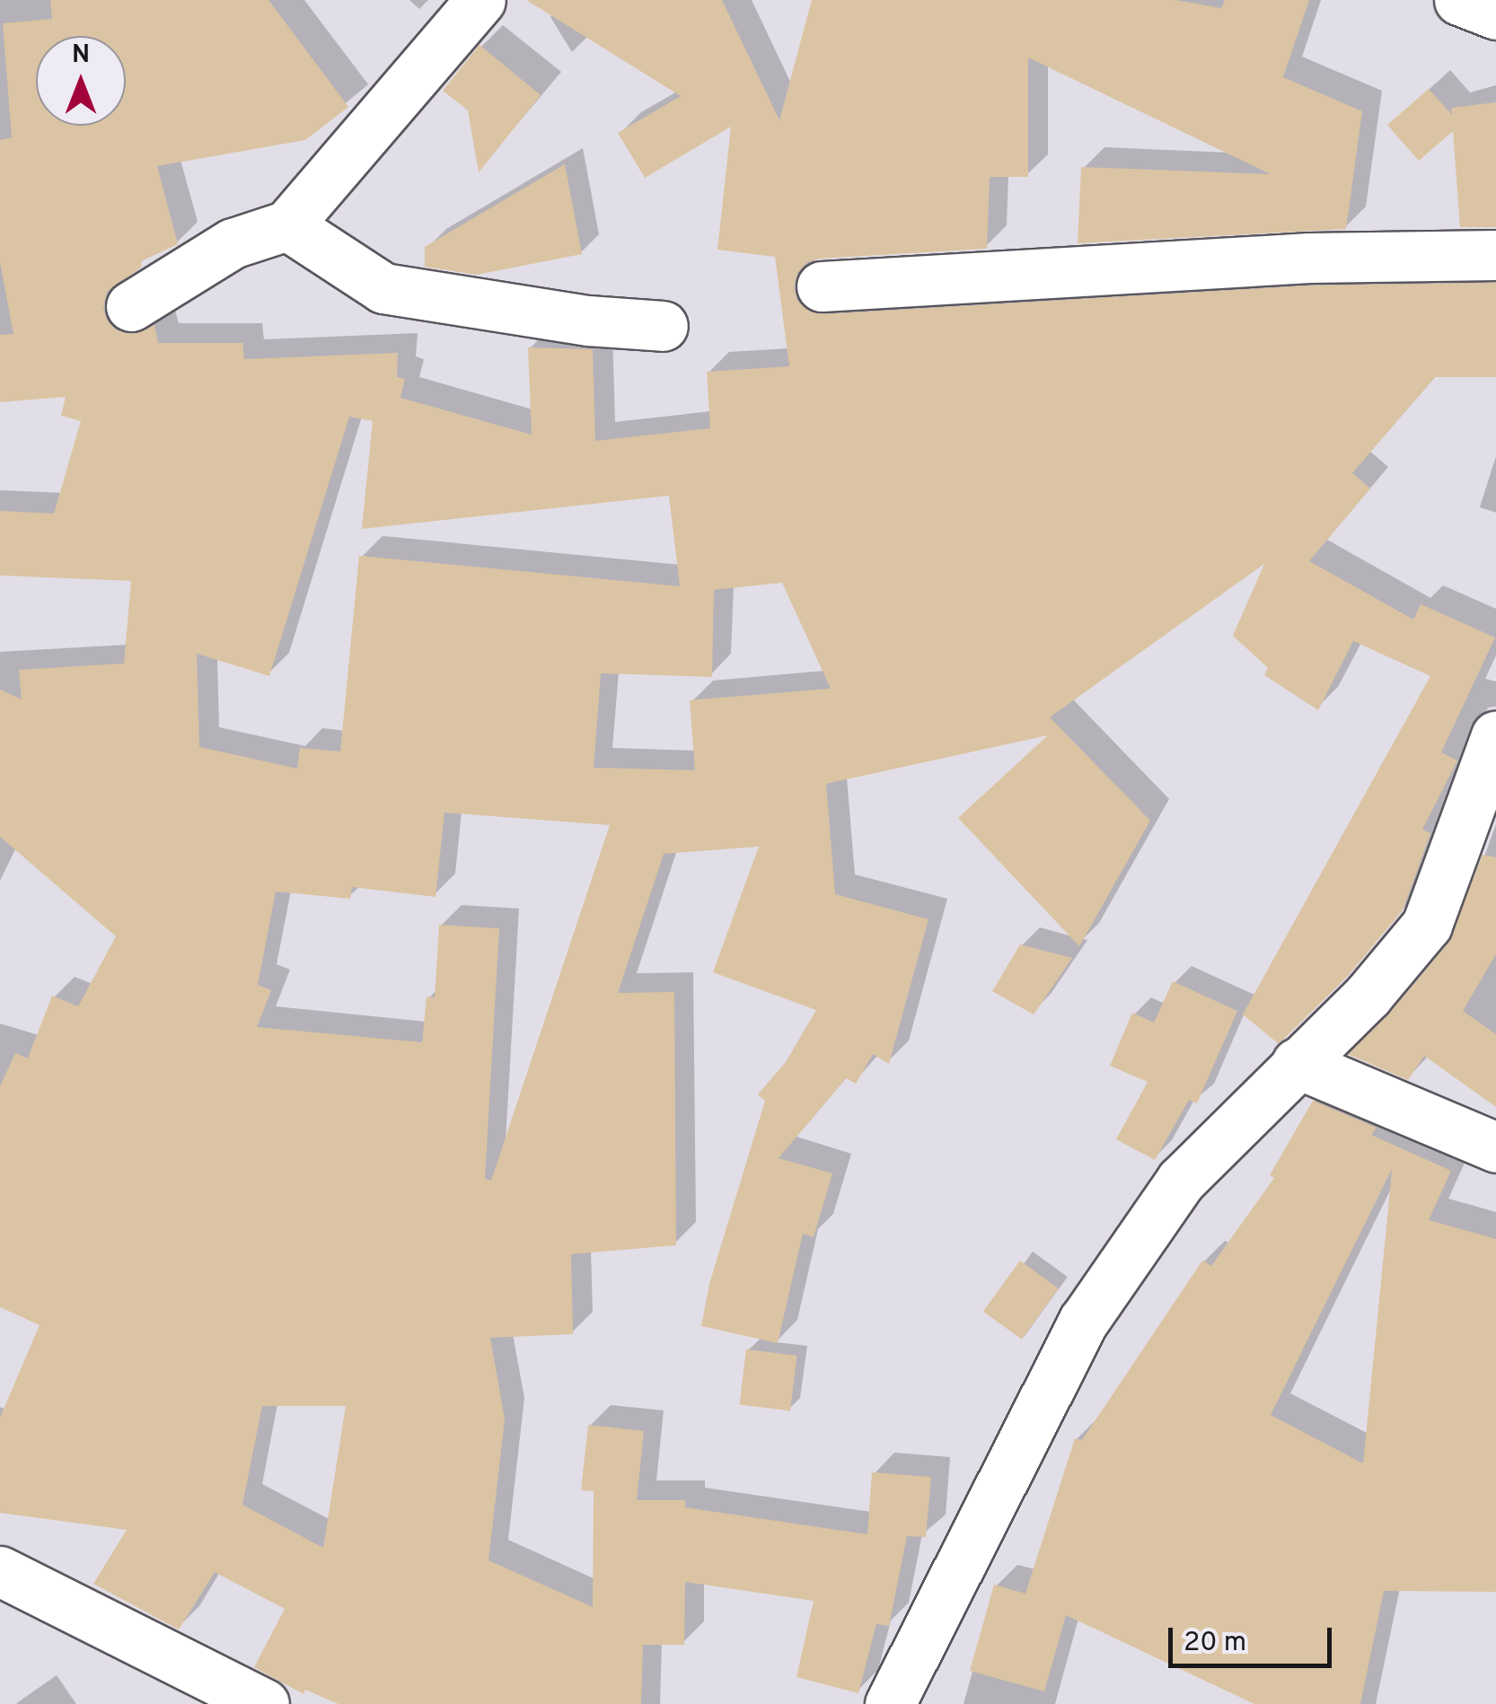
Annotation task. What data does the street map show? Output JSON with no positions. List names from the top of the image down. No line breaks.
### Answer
{"scale_bar":"20 m","north":"top"}
